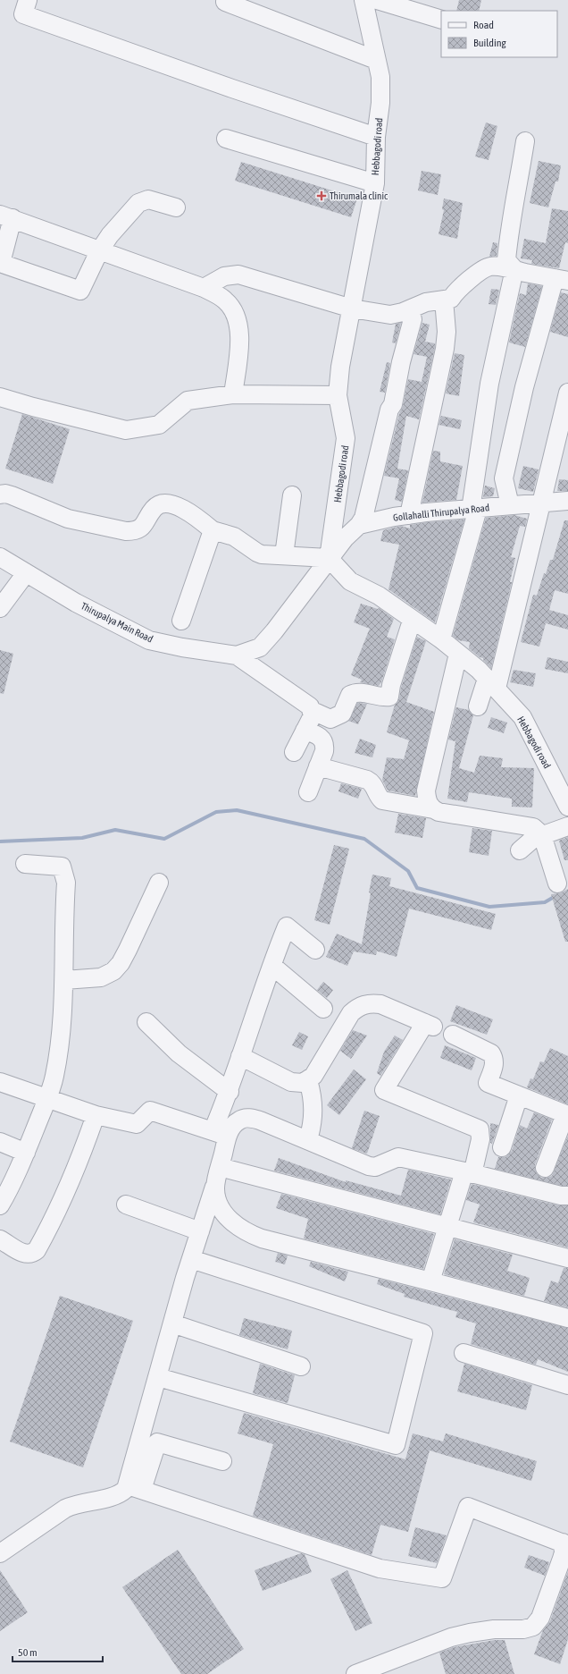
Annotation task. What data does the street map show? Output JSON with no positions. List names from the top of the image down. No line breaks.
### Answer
{"streets":{"street":["Hebbagodi road","Gollahalli Thirupalya Road","Thirupalya Main Road"]},"crossings":[["Hebbagodi road","Thirupalya Main Road"]],"places":{"health":["Thirumala clinic"]},"legend":["Road","Building"],"scale_bar":"50 m"}
